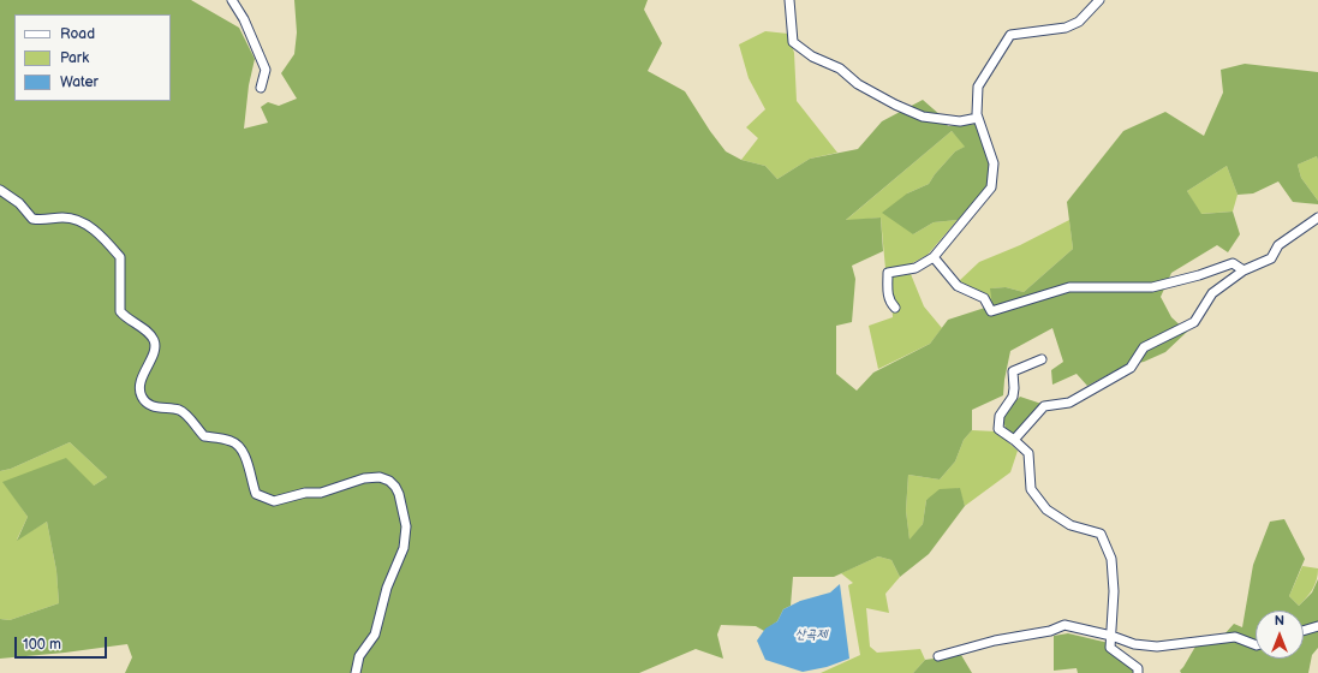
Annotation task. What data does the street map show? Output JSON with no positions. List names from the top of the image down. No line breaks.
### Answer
{"water":["산곡제"],"legend":["Road","Park","Water"],"scale_bar":"100 m","north":"top"}
